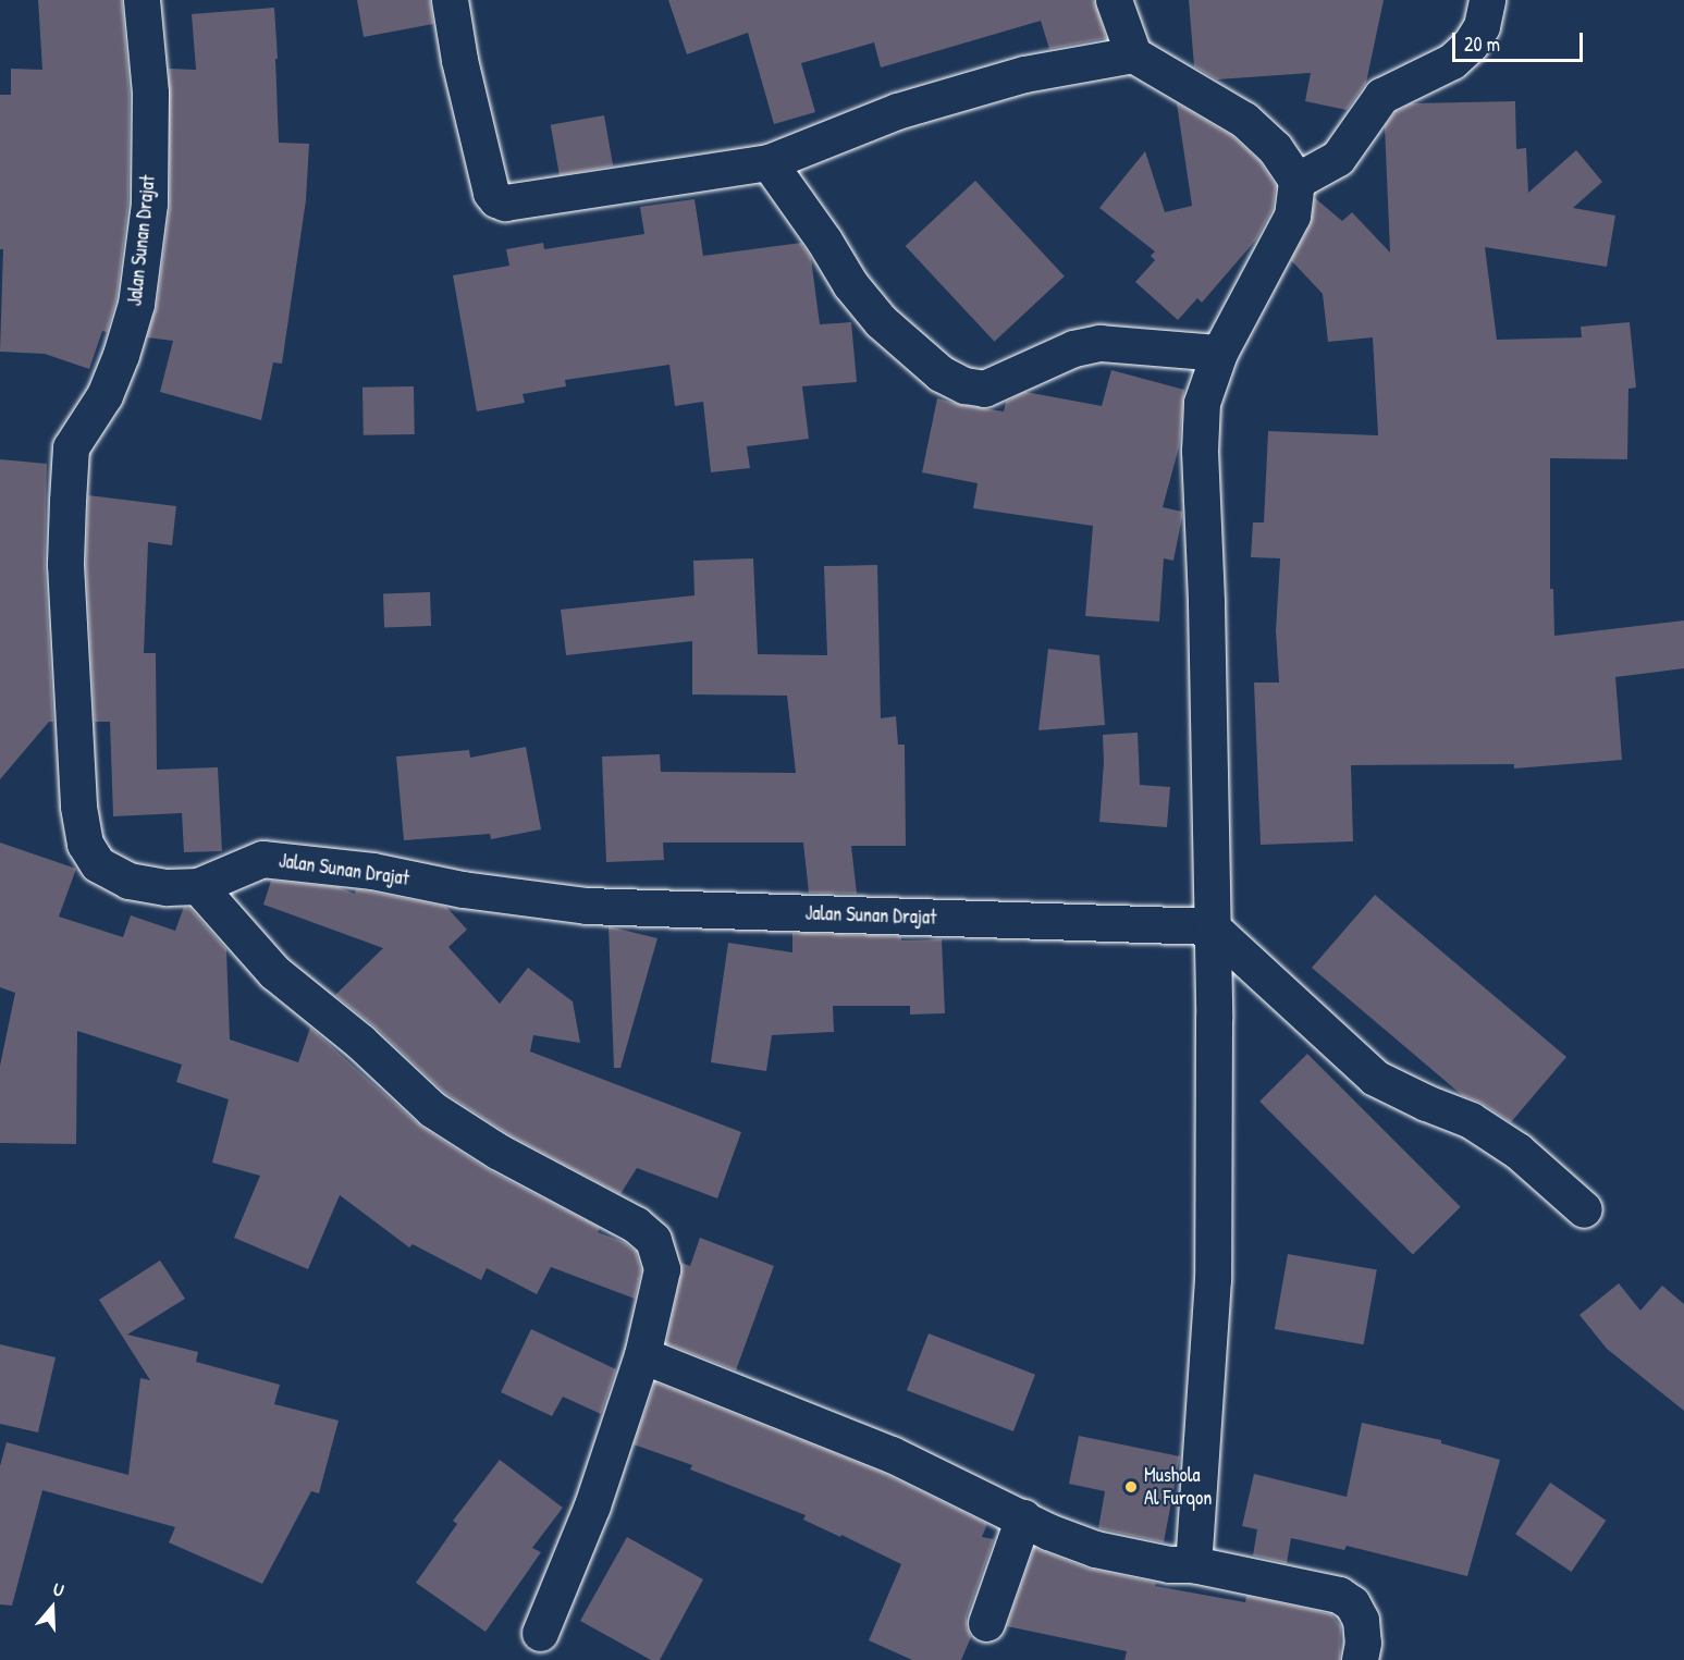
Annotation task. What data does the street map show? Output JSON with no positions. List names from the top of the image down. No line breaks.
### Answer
{"streets":{"street":["Jalan Sunan Drajat"]},"places":["Mushola Al Furqon"],"scale_bar":"20 m","north":"top"}
